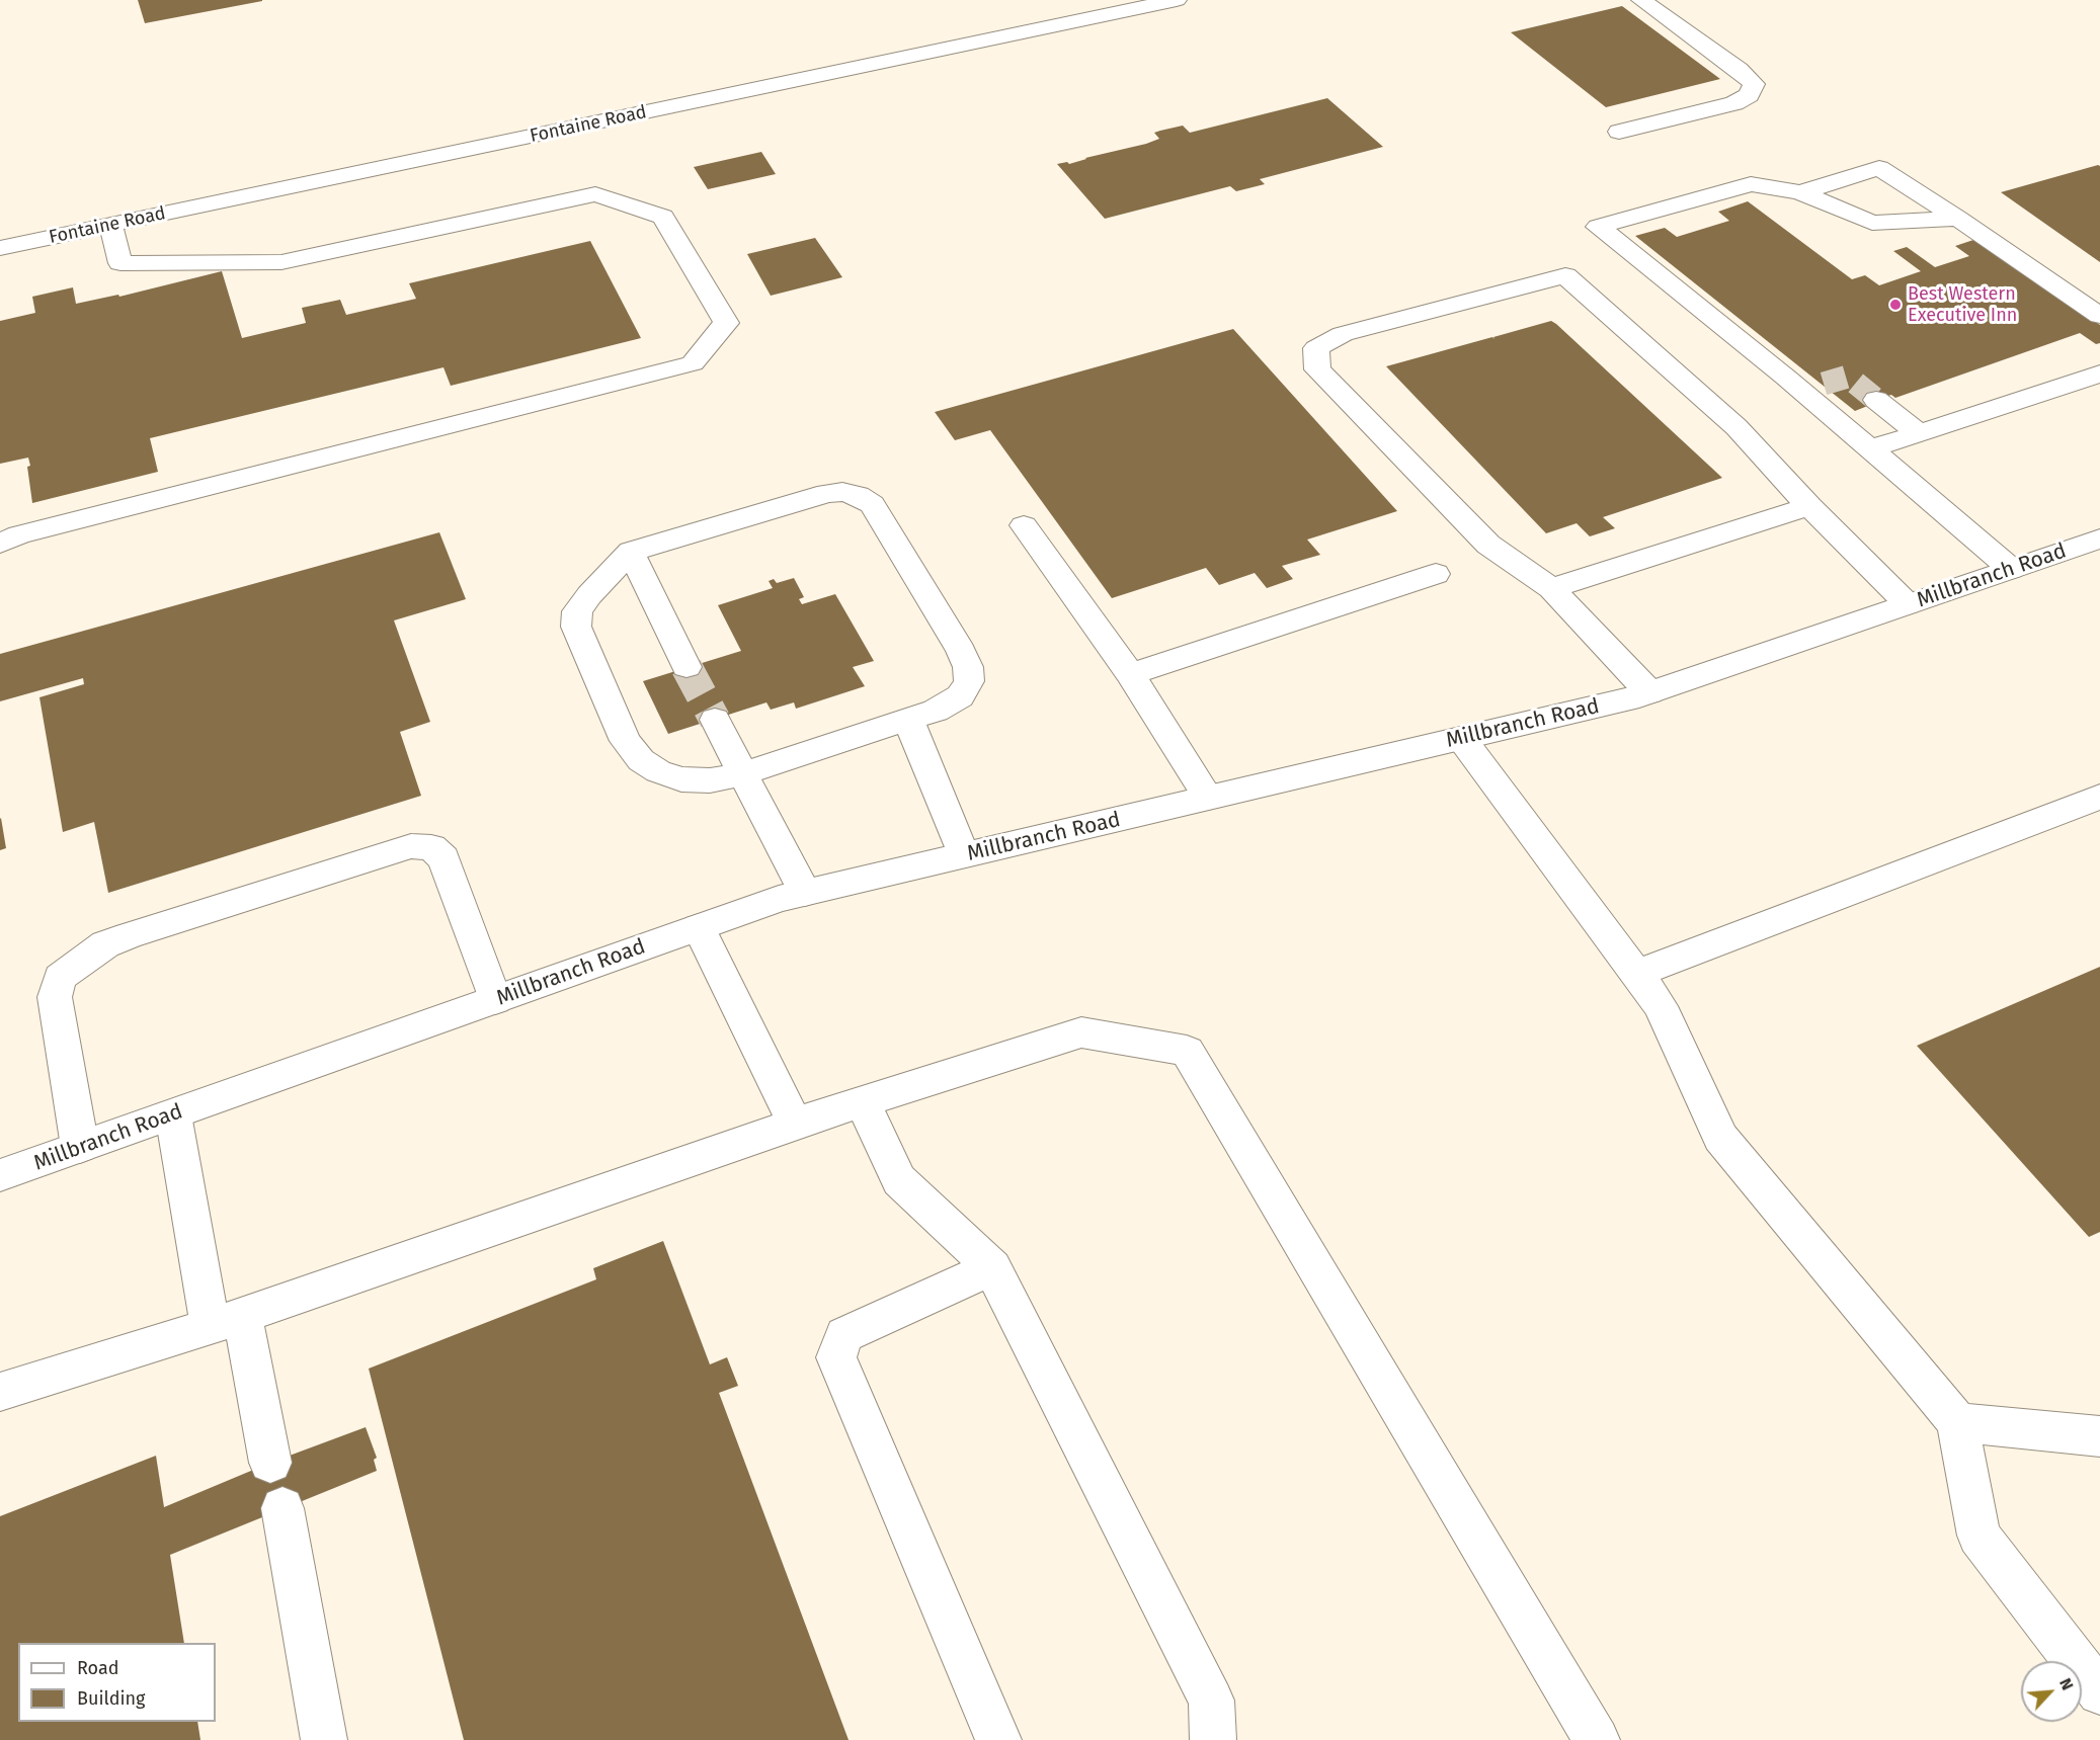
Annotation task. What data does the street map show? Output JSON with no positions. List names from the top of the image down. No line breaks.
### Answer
{"streets":{"main road":["Fontaine Road","Millbranch Road"]},"places":["Best Western Executive Inn"],"legend":["Road","Building"],"north":"top right"}
